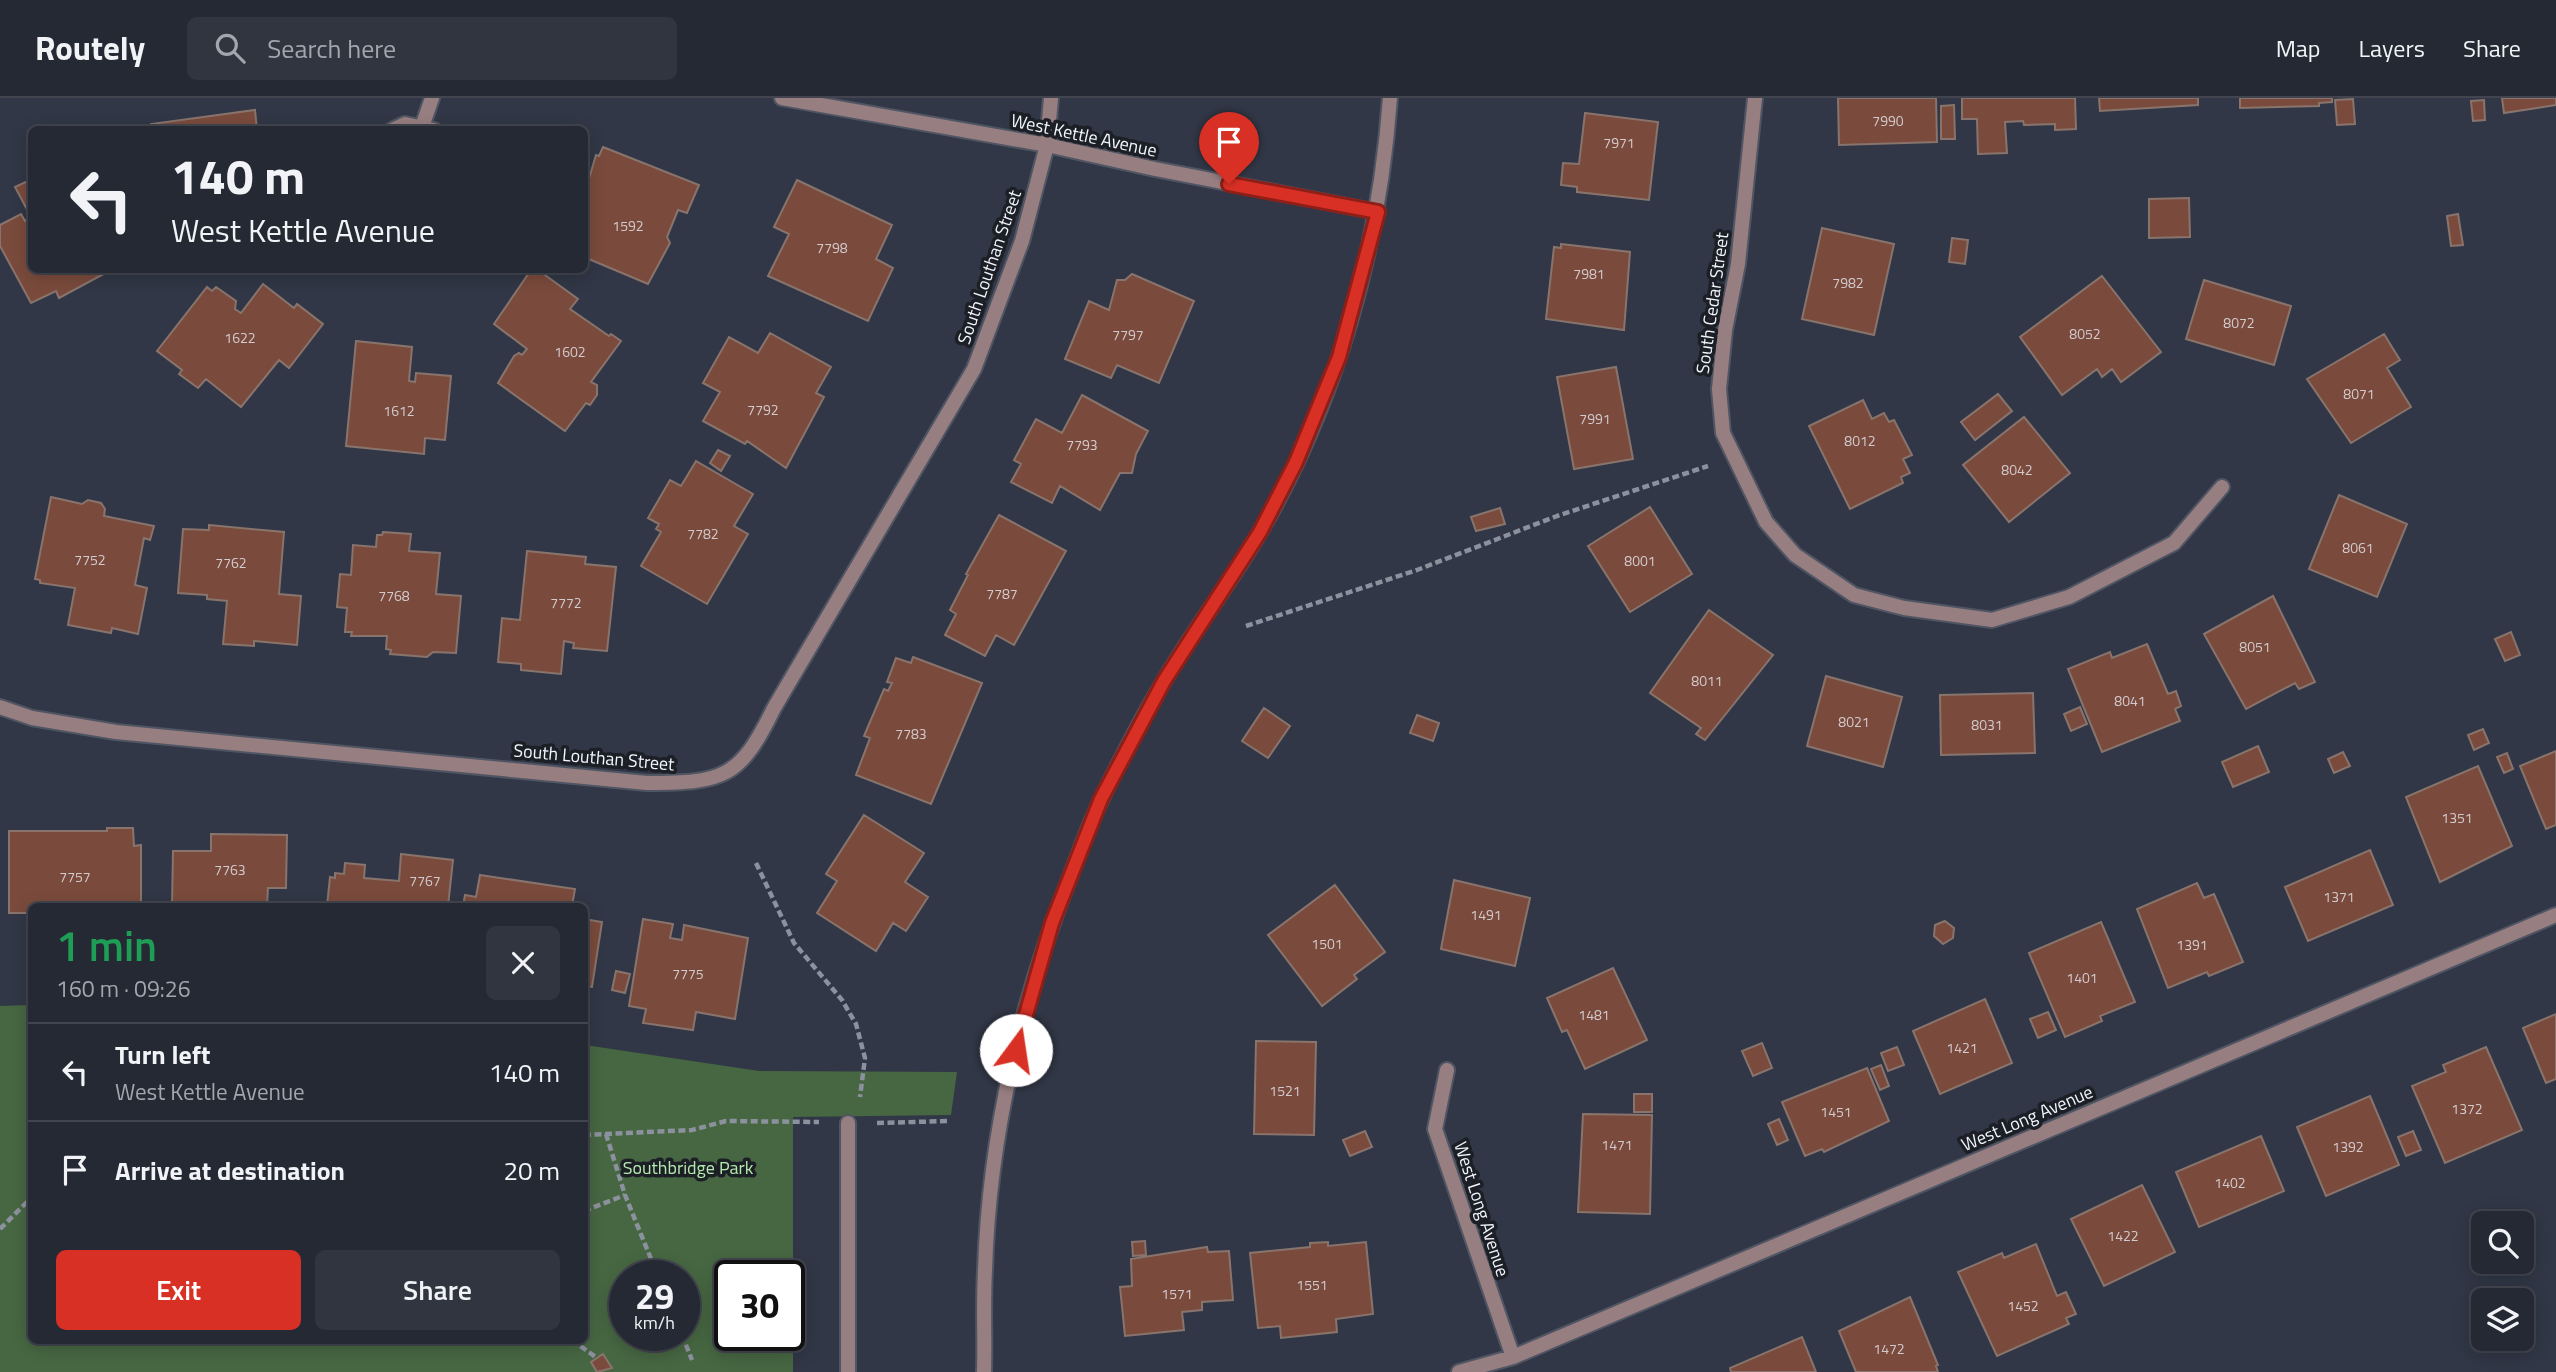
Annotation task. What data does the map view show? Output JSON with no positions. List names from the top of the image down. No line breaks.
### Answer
{"streets":{"street":["West Kettle Avenue","South Louthan Street","South Cedar Street","West Long Avenue"]},"crossings":[["West Kettle Avenue","South Louthan Street"]],"parks":["Southbridge Park"],"house_numbers":["7990","7971","1592","7798","7981","7982","8072","8052","7797","1622","1602","8071","7792","1612","7991","8012","7793","8042","7782","8061","7752","8001","7762","7787","7768","7772","8051","8011","8041","8021","8031","7783","1351","7763","7757","7767","1371","1491","1501","1391","7775","1401","1481","1421","1521","1372","1451","1471","1392","1402","1422","1551","1571","1452","1472"],"page":{"header":"Routely","search":"Search here","nav":["Map","Layers","Share"],"turn":["140 m","West Kettle Avenue"],"heading":["1 min","160 m · 09:26"],"list":[{"name":"Turn left","note":"West Kettle Avenue","value":"140 m"},{"name":"Arrive at destination","value":"20 m"}],"buttons":["Exit","Share"],"speed":"29 km/h","limit":"30"}}
